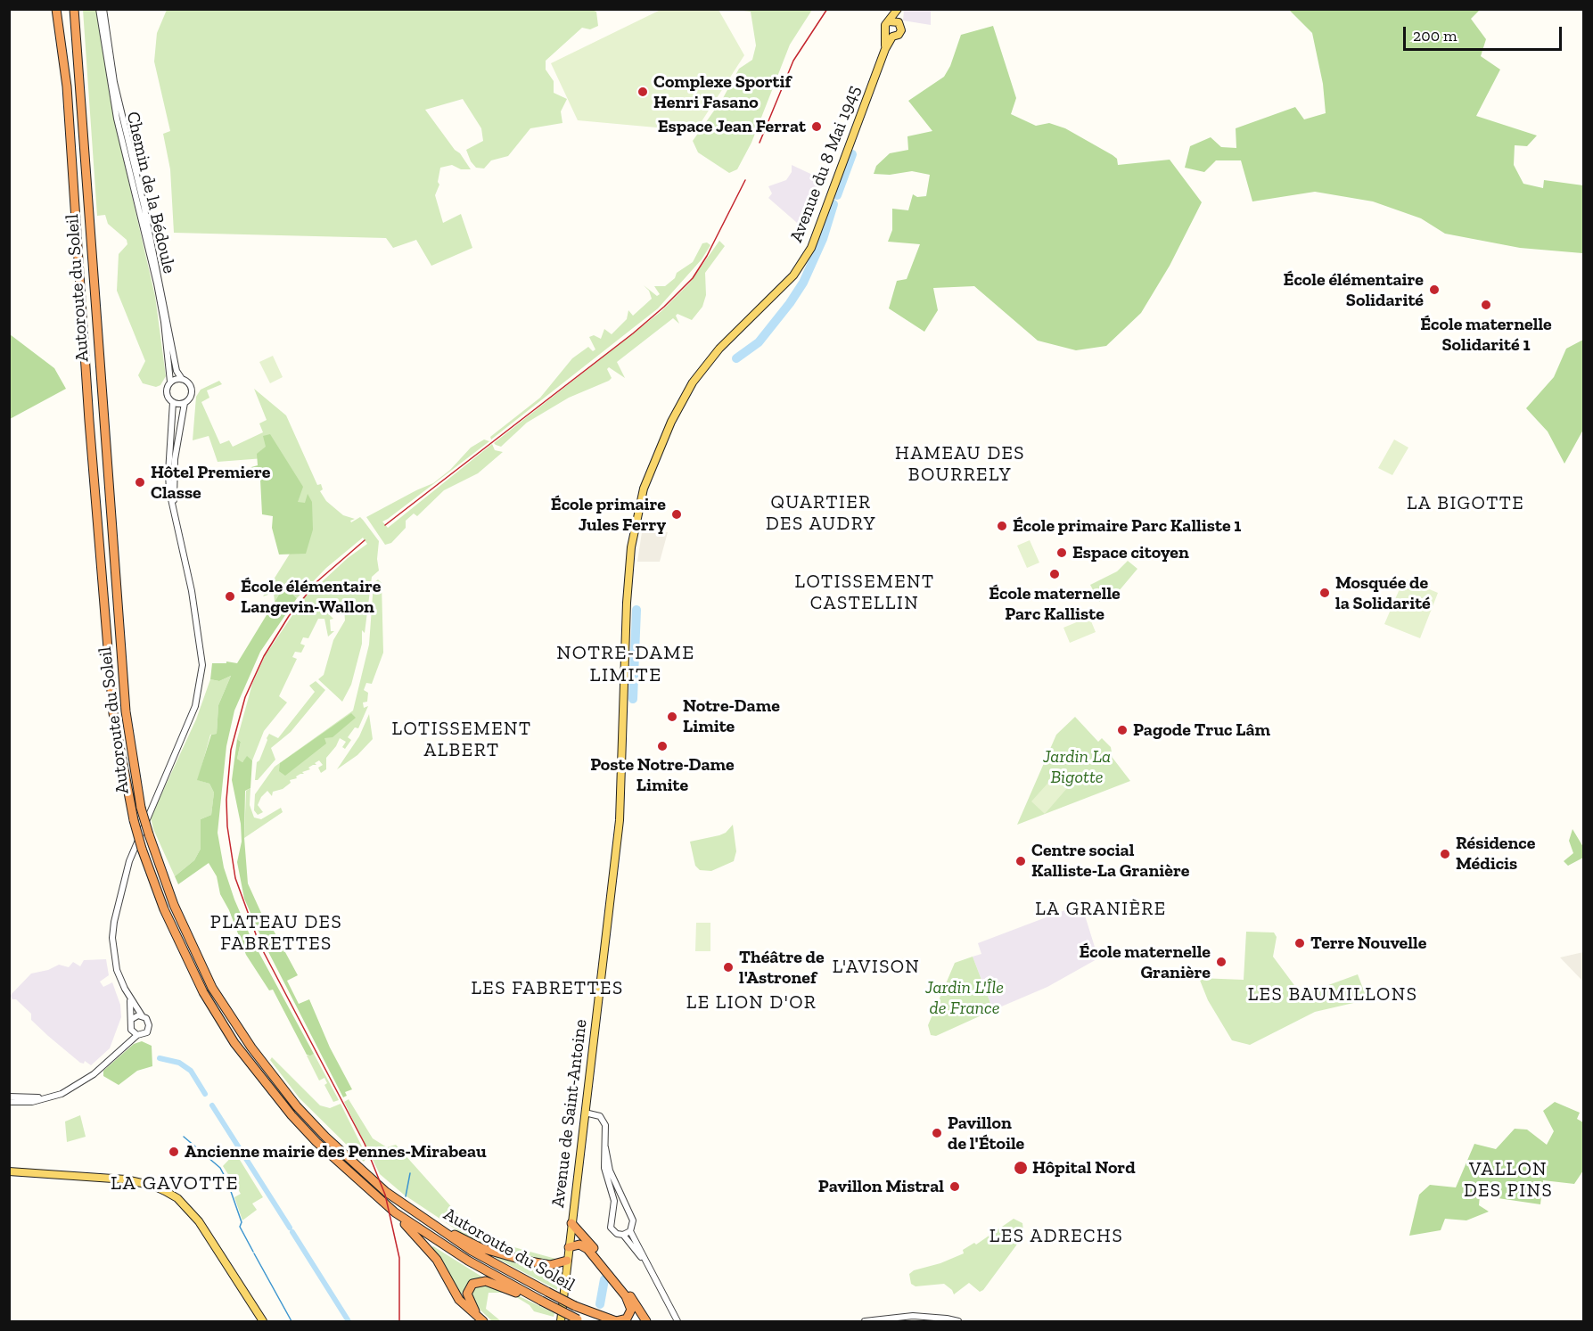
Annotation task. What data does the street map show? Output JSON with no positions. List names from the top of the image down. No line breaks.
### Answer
{"streets":{"highway":["Autoroute du Soleil"],"main road":["Avenue du 8 Mai 1945","Avenue de Saint-Antoine"],"street":["Chemin de la Bédoule"]},"crossings":[["Avenue du 8 Mai 1945","Avenue de Saint-Antoine"]],"districts":["HAMEAU DES BOURRELY","QUARTIER DES AUDRY","LA BIGOTTE","LOTISSEMENT CASTELLIN","NOTRE-DAME LIMITE","LOTISSEMENT ALBERT","LA GRANIÈRE","PLATEAU DES FABRETTES","L'AVISON","LES FABRETTES","LES BAUMILLONS","LE LION D'OR","VALLON DES PINS","LA GAVOTTE","LES ADRECHS"],"parks":["Jardin La Bigotte","Jardin L'Île de France"],"places":["Complexe Sportif Henri Fasano","Espace Jean Ferrat","École élémentaire Solidarité","École maternelle Solidarité 1","Hôtel Premiere Classe","École primaire Jules Ferry","École primaire Parc Kalliste 1","Espace citoyen","École maternelle Parc Kalliste","Mosquée de la Solidarité","École élémentaire Langevin-Wallon","Notre-Dame Limite","Pagode Truc Lâm","Poste Notre-Dame Limite","Résidence Médicis","Centre social Kalliste-La Granière","Terre Nouvelle","École maternelle Granière","Théâtre de l'Astronef","Pavillon de l'Étoile","Ancienne mairie des Pennes-Mirabeau","Hôpital Nord","Pavillon Mistral"],"scale_bar":"200 m"}
